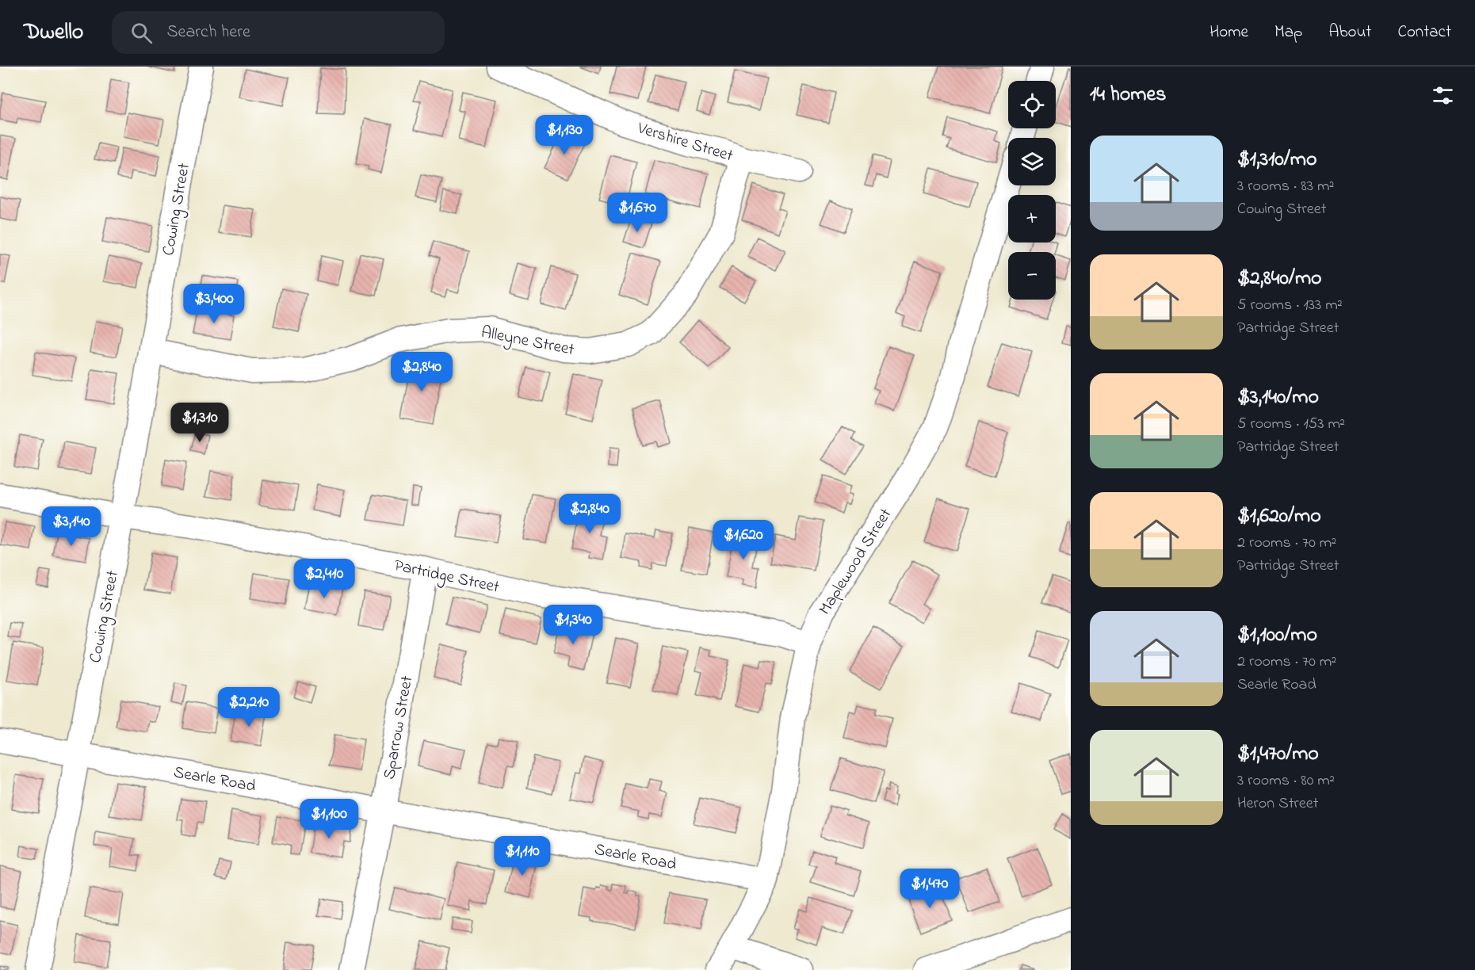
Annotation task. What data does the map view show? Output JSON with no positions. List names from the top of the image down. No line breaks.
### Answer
{"streets":{"street":["Vershire Street","Cowing Street","Alleyne Street","Maplewood Street","Partridge Street","Sparrow Street","Searle Road"]},"crossings":[["Vershire Street","Alleyne Street"],["Cowing Street","Alleyne Street"],["Cowing Street","Partridge Street"],["Cowing Street","Searle Road"],["Maplewood Street","Partridge Street"],["Maplewood Street","Searle Road"],["Partridge Street","Sparrow Street"],["Sparrow Street","Searle Road"]],"page":{"header":"Dwello","search":"Search here","nav":["Home","Map","About","Contact"],"heading":"14 homes","map_buttons":["+","−"],"price":["$1,130","$1,670","$3,400","$2,840","$1,310","$2,840","$3,140","$1,620","$2,410","$1,340","$2,210","$1,100","$1,110","$1,470"],"list":[{"name":"$1,310/mo","note":"3 rooms · 83 m² · Cowing Street"},{"name":"$2,840/mo","note":"5 rooms · 133 m² · Partridge Street"},{"name":"$3,140/mo","note":"5 rooms · 153 m² · Partridge Street"},{"name":"$1,620/mo","note":"2 rooms · 70 m² · Partridge Street"},{"name":"$1,100/mo","note":"2 rooms · 70 m² · Searle Road"},{"name":"$1,470/mo","note":"3 rooms · 80 m² · Heron Street"}]}}
